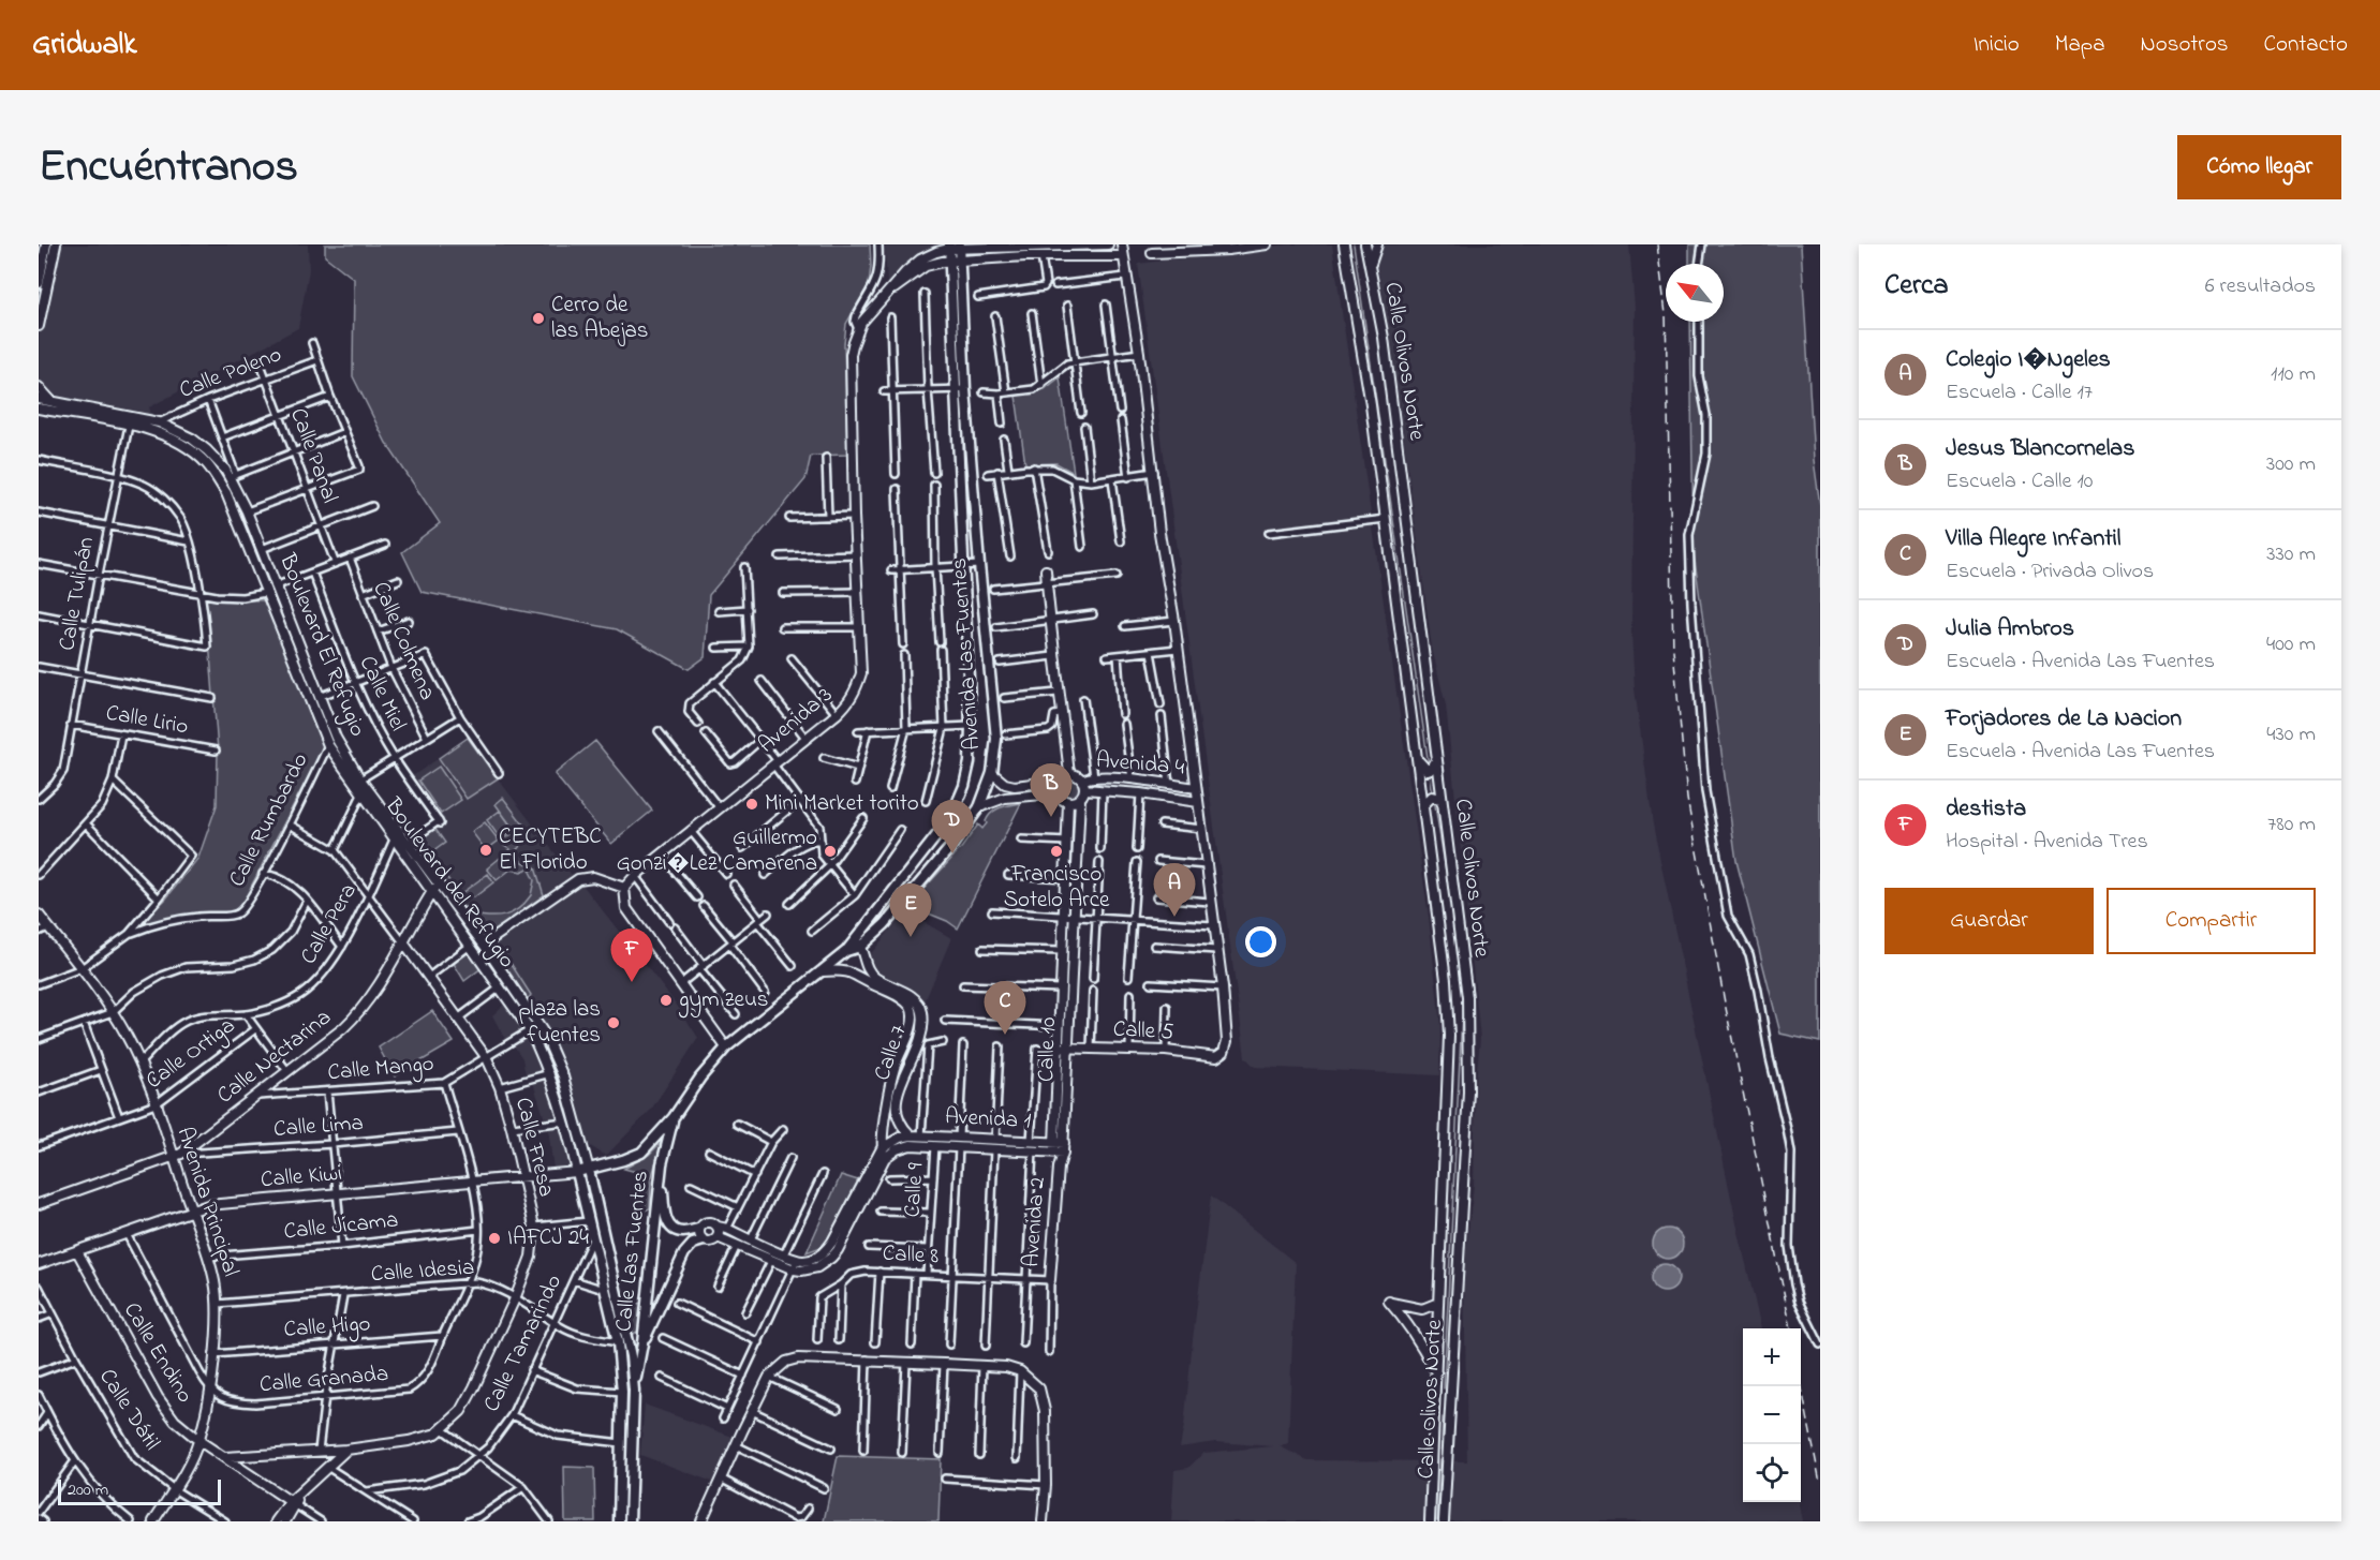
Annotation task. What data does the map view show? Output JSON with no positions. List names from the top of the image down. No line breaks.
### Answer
{"streets":{"main road":["Avenida Las Fuentes","Boulevard del Refugio","Calle Las Fuentes"],"street":["Calle Olivos Norte","Calle Poleno","Calle Panal","Calle Tulipán","Calle Colmena","Boulevard El Refugio","Calle Miel","Calle Lirio","Avenida 3","Avenida 4","Calle Rumbardo","Calle Pera","Calle 5","Calle 10","Calle 7","Calle Ortiga","Calle Nectarina","Calle Mango","Avenida 1","Calle Lima","Calle Fresa","Calle Kiwi","Calle 9","Avenida Principal","Avenida 2","Calle Jícama","Calle 8","Calle Idesia","Calle Higo","Calle Tamarindo","Calle Endino","Calle Granada","Calle Dátil"]},"crossings":[["Calle Poleno","Calle Panal"],["Calle Poleno","Boulevard El Refugio"],["Calle Tulipán","Calle Lirio"],["Calle Tulipán","Boulevard del Refugio"],["Boulevard El Refugio","Calle Miel"],["Boulevard El Refugio","Calle Nectarina"],["Avenida Las Fuentes","Avenida 3"],["Avenida Las Fuentes","Calle 7"],["Avenida 4","Calle 10"],["Calle Rumbardo","Boulevard del Refugio"],["Calle Rumbardo","Calle Fresa"],["Boulevard del Refugio","Calle Pera"],["Boulevard del Refugio","Calle Nectarina"],["Boulevard del Refugio","Calle Mango"],["Boulevard del Refugio","Calle Kiwi"],["Boulevard del Refugio","Calle Idesia"],["Boulevard del Refugio","Calle Tamarindo"],["Calle Pera","Calle Fresa"],["Calle Pera","Avenida Principal"],["Calle 5","Calle 10"],["Calle 10","Avenida 1"],["Calle 10","Avenida 2"],["Calle 7","Avenida 1"],["Calle Ortiga","Avenida Principal"],["Calle Nectarina","Calle Mango"],["Calle Nectarina","Calle Lima"],["Calle Nectarina","Calle Fresa"],["Calle Nectarina","Avenida Principal"],["Calle Mango","Calle Fresa"],["Calle Mango","Calle Granada"],["Avenida 1","Calle 9"],["Calle Lima","Avenida Principal"],["Calle Lima","Calle Granada"],["Calle Fresa","Calle Kiwi"],["Calle Fresa","Calle Idesia"],["Calle Fresa","Calle Endino"],["Calle Kiwi","Avenida Principal"],["Calle Kiwi","Calle Endino"],["Calle Kiwi","Calle Granada"],["Calle 9","Calle 8"],["Avenida Principal","Calle Jícama"],["Avenida Principal","Calle Idesia"],["Avenida Principal","Calle Higo"],["Avenida Principal","Calle Endino"],["Avenida Principal","Calle Granada"],["Avenida Principal","Calle Dátil"],["Avenida 2","Calle 8"],["Calle Jícama","Calle Granada"],["Calle Idesia","Calle Tamarindo"],["Calle Idesia","Calle Granada"],["Calle Higo","Calle Granada"]],"places":["Cerro de las Abejas","Mini Market torito","CECYTEBC El Florido","Guillermo Gonzi�Lez Camarena","Francisco Sotelo Arce","gym zeus","plaza las fuentes","IAFCJ 24"],"scale_bar":"200 m","north":"top left","page":{"header":"Gridwalk","nav":["Inicio","Mapa","Nosotros","Contacto"],"title":"Encuéntranos","buttons":["Cómo llegar",["Guardar","Compartir"]],"heading":["Cerca","6 resultados"],"list":[{"mark":"A","name":"Colegio I�Ngeles","note":"Escuela · Calle 17","value":"110 m"},{"mark":"B","name":"Jesus Blancornelas","note":"Escuela · Calle 10","value":"300 m"},{"mark":"C","name":"Villa Alegre Infantil","note":"Escuela · Privada Olivos","value":"330 m"},{"mark":"D","name":"Julia Ambros","note":"Escuela · Avenida Las Fuentes","value":"400 m"},{"mark":"E","name":"Forjadores de La Nacion","note":"Escuela · Avenida Las Fuentes","value":"430 m"},{"mark":"F","name":"destista","note":"Hospital · Avenida Tres","value":"780 m"}],"pins":["B","D","A","E","F","C"],"map_buttons":["+","−"],"scale":"200 m"}}
